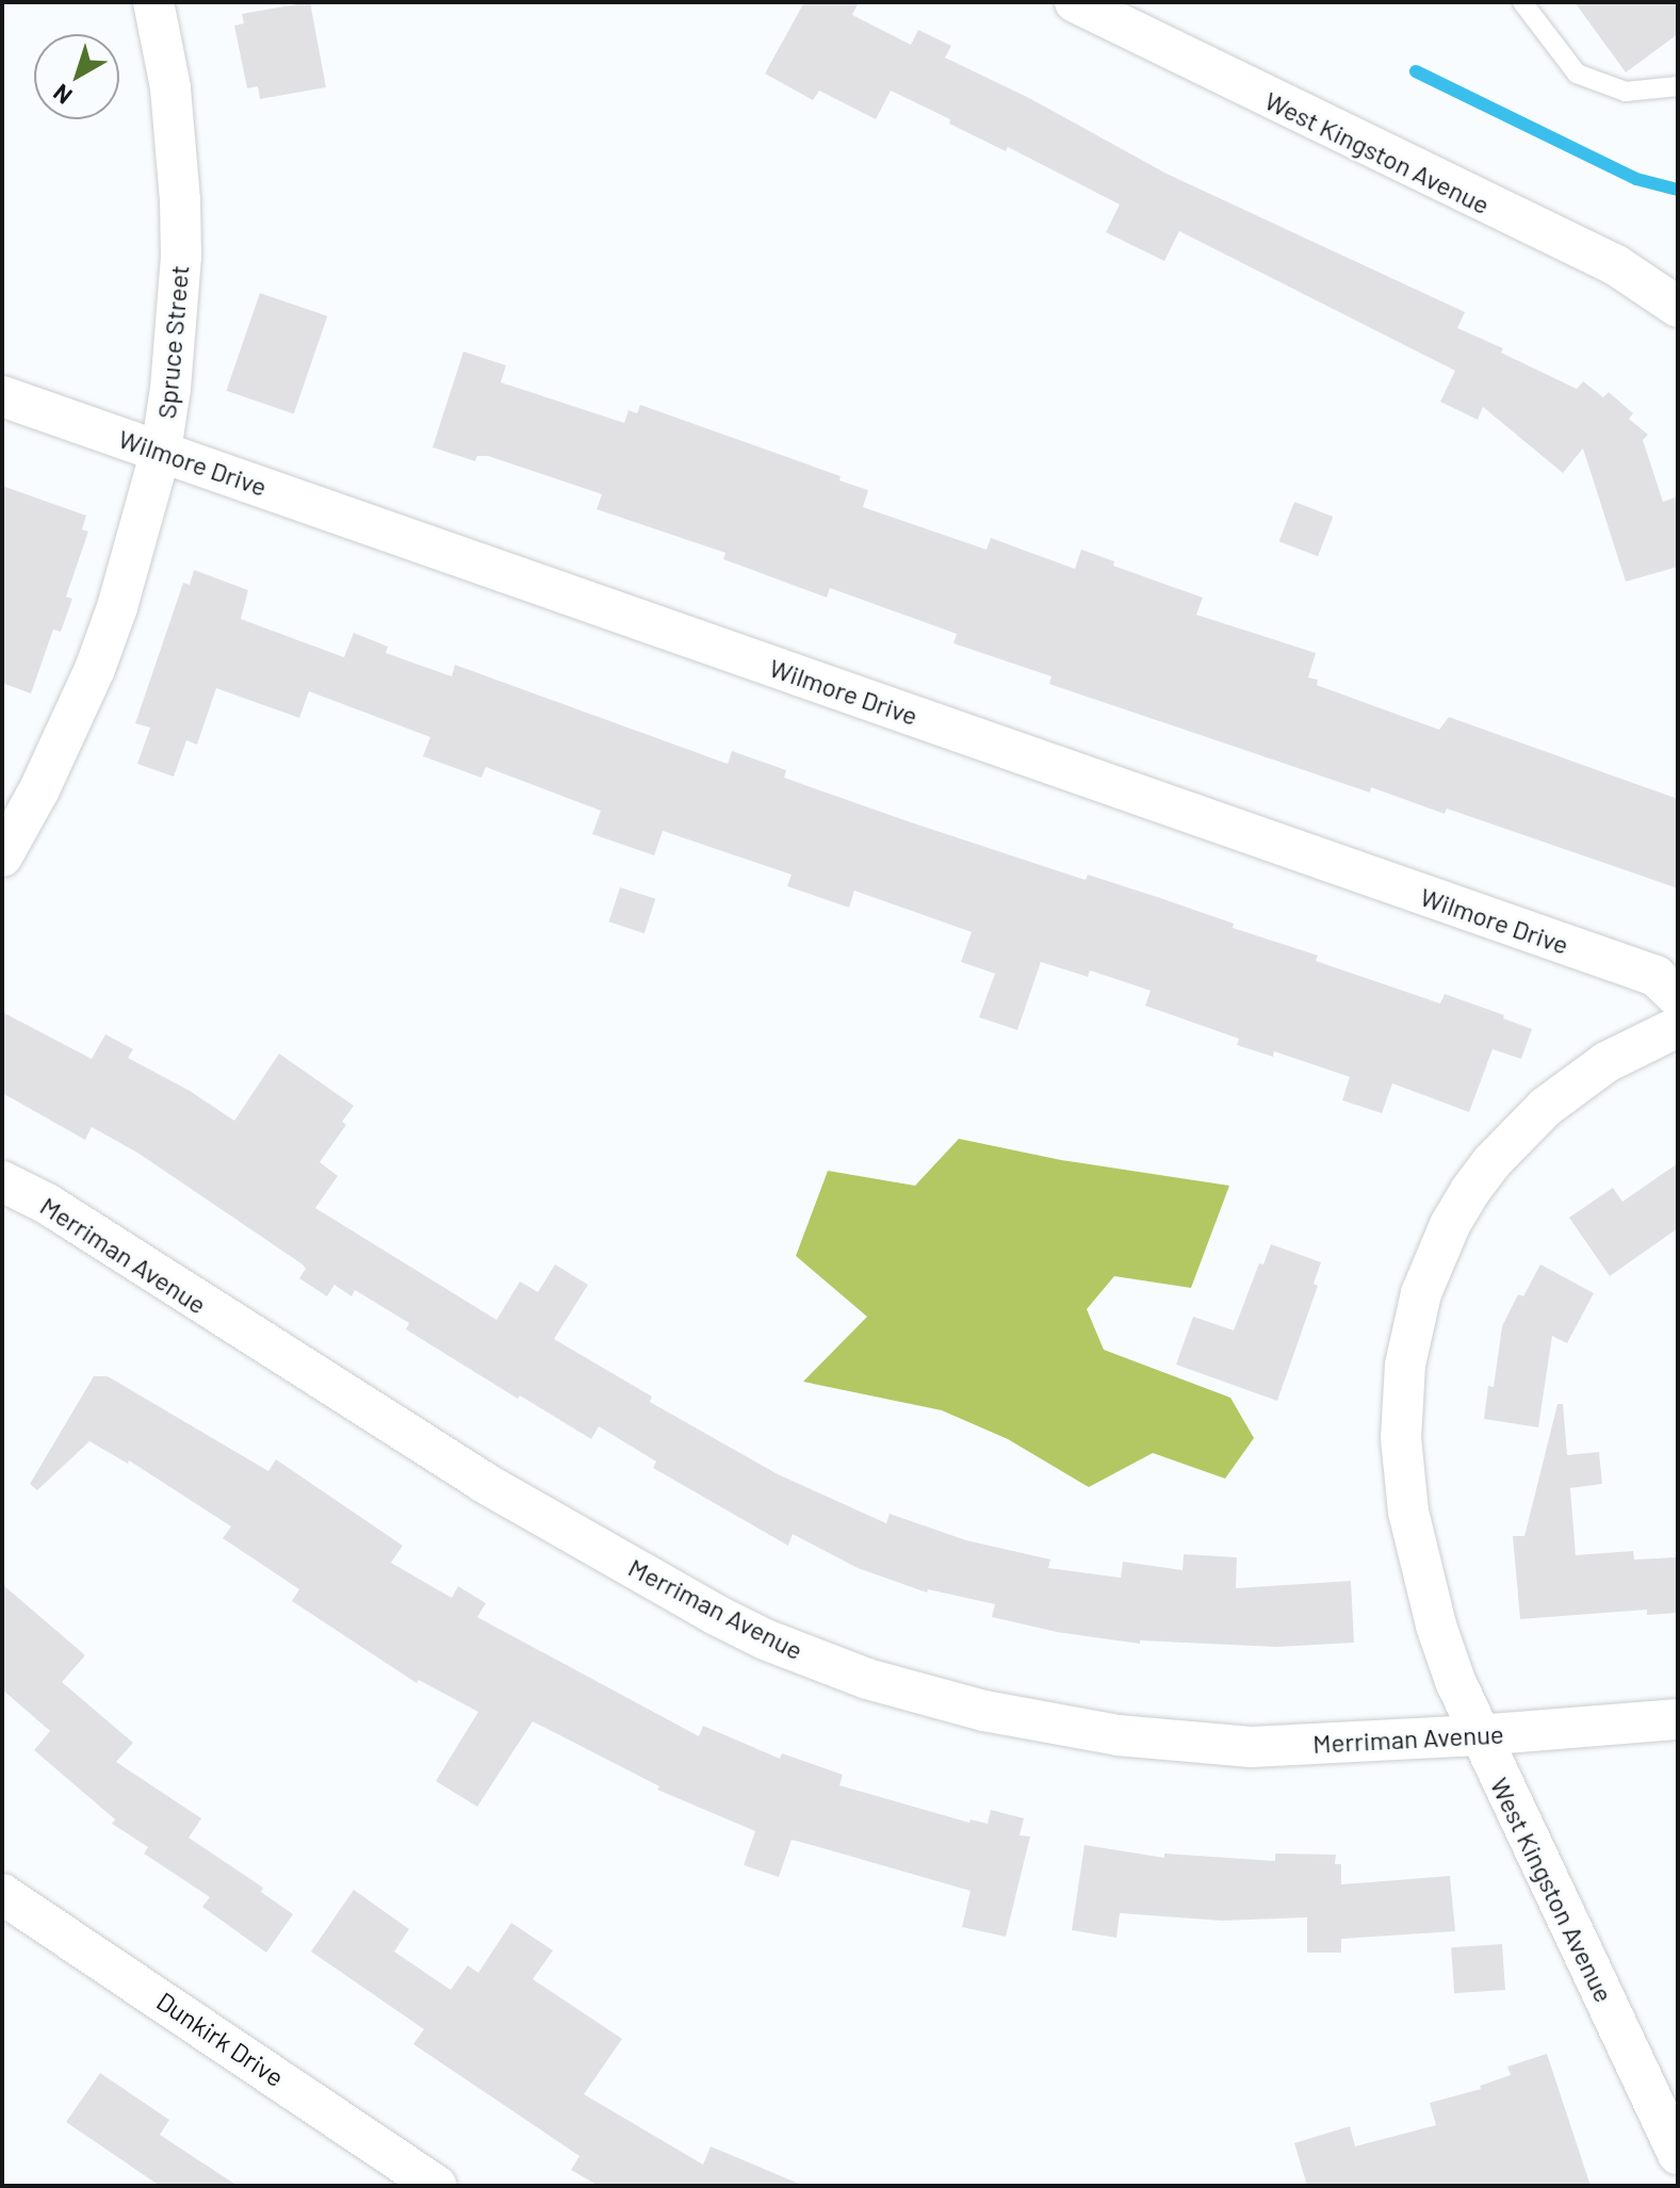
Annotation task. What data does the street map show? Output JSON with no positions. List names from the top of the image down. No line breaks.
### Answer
{"streets":{"street":["West Kingston Avenue","Spruce Street","Wilmore Drive","Merriman Avenue","Dunkirk Drive"]},"crossings":[["West Kingston Avenue","Merriman Avenue"],["Spruce Street","Wilmore Drive"]],"north":"bottom left"}
